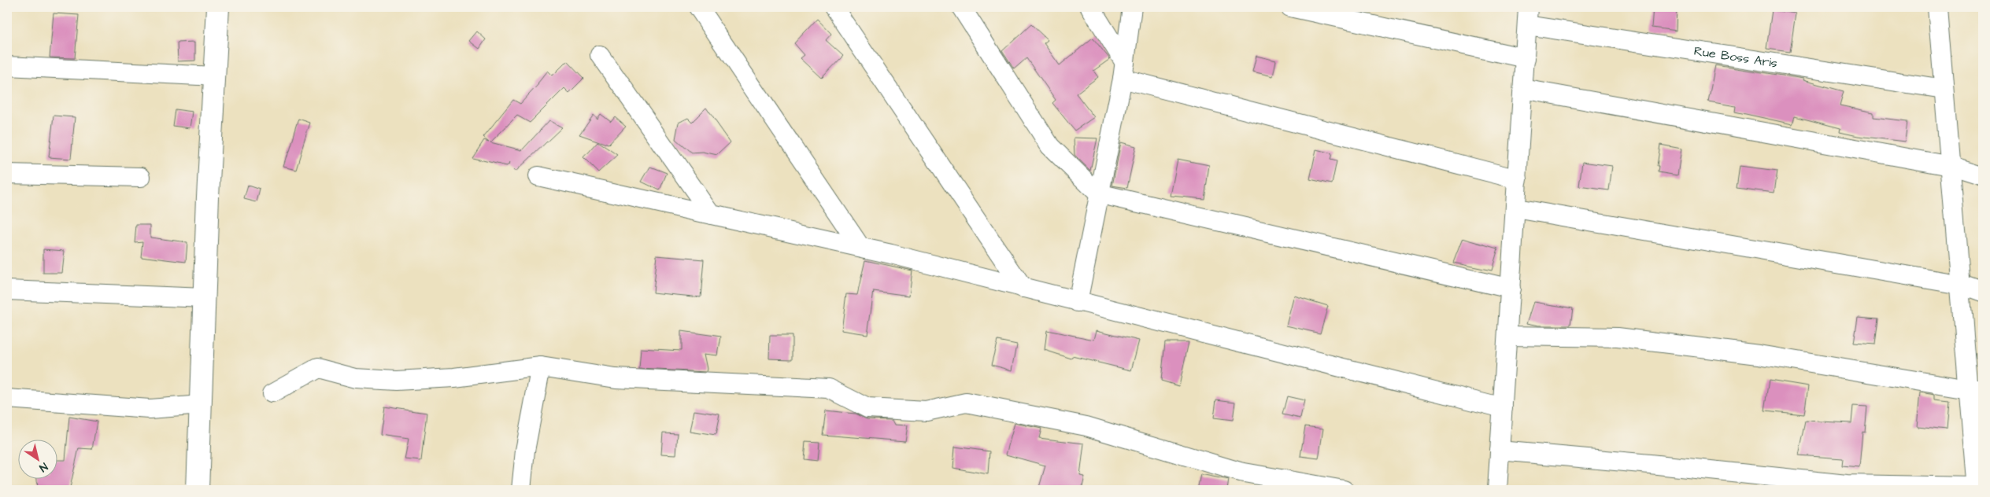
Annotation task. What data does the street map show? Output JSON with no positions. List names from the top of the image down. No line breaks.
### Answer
{"streets":{"street":["Rue Boss Aris"]},"north":"bottom right"}
